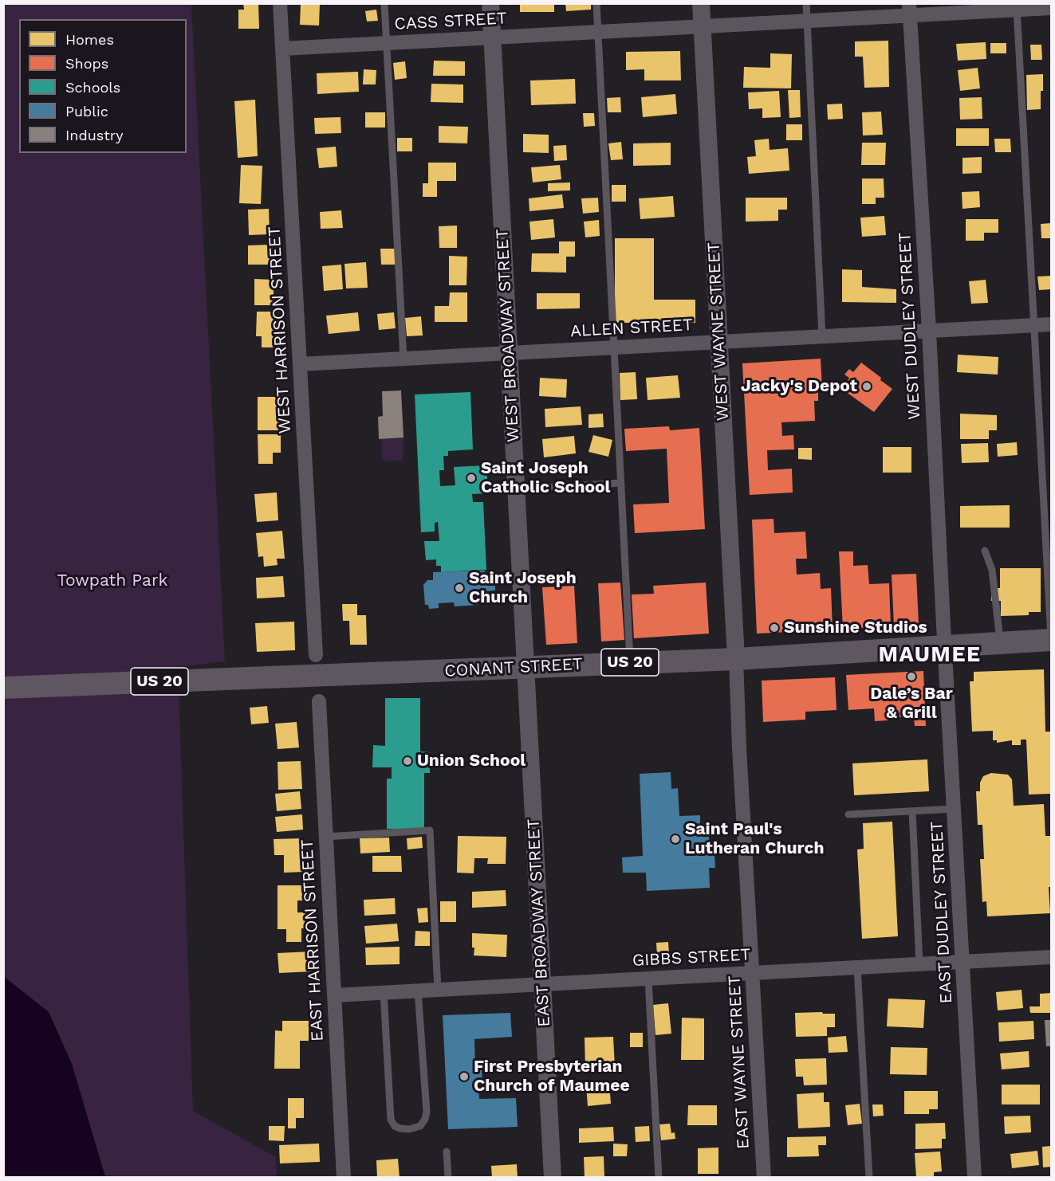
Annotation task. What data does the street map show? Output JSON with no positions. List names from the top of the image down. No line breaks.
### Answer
{"streets":{"main road":["US 20","CONANT STREET"],"street":["CASS STREET","WEST DUDLEY STREET","ALLEN STREET","WEST HARRISON STREET","WEST WAYNE STREET","WEST BROADWAY STREET","EAST DUDLEY STREET","EAST BROADWAY STREET","EAST HARRISON STREET","GIBBS STREET","EAST WAYNE STREET"]},"crossings":[["CASS STREET","WEST DUDLEY STREET"],["CASS STREET","WEST HARRISON STREET"],["CASS STREET","WEST WAYNE STREET"],["CASS STREET","WEST BROADWAY STREET"],["WEST DUDLEY STREET","ALLEN STREET"],["WEST DUDLEY STREET","CONANT STREET"],["WEST DUDLEY STREET","EAST DUDLEY STREET"],["ALLEN STREET","WEST HARRISON STREET"],["ALLEN STREET","WEST WAYNE STREET"],["ALLEN STREET","WEST BROADWAY STREET"],["WEST WAYNE STREET","CONANT STREET"],["WEST WAYNE STREET","EAST WAYNE STREET"],["WEST BROADWAY STREET","CONANT STREET"],["WEST BROADWAY STREET","EAST BROADWAY STREET"],["CONANT STREET","EAST DUDLEY STREET"],["CONANT STREET","EAST BROADWAY STREET"],["CONANT STREET","EAST WAYNE STREET"],["EAST DUDLEY STREET","GIBBS STREET"],["EAST BROADWAY STREET","GIBBS STREET"],["EAST HARRISON STREET","GIBBS STREET"],["GIBBS STREET","EAST WAYNE STREET"]],"districts":["MAUMEE"],"parks":["Towpath Park"],"places":["Jacky's Depot","Saint Joseph Catholic School","Saint Joseph Church","Sunshine Studios","Dale’s Bar & Grill","Union School","Saint Paul's Lutheran Church","First Presbyterian Church of Maumee"],"legend":["Homes","Shops","Schools","Public","Industry"]}
